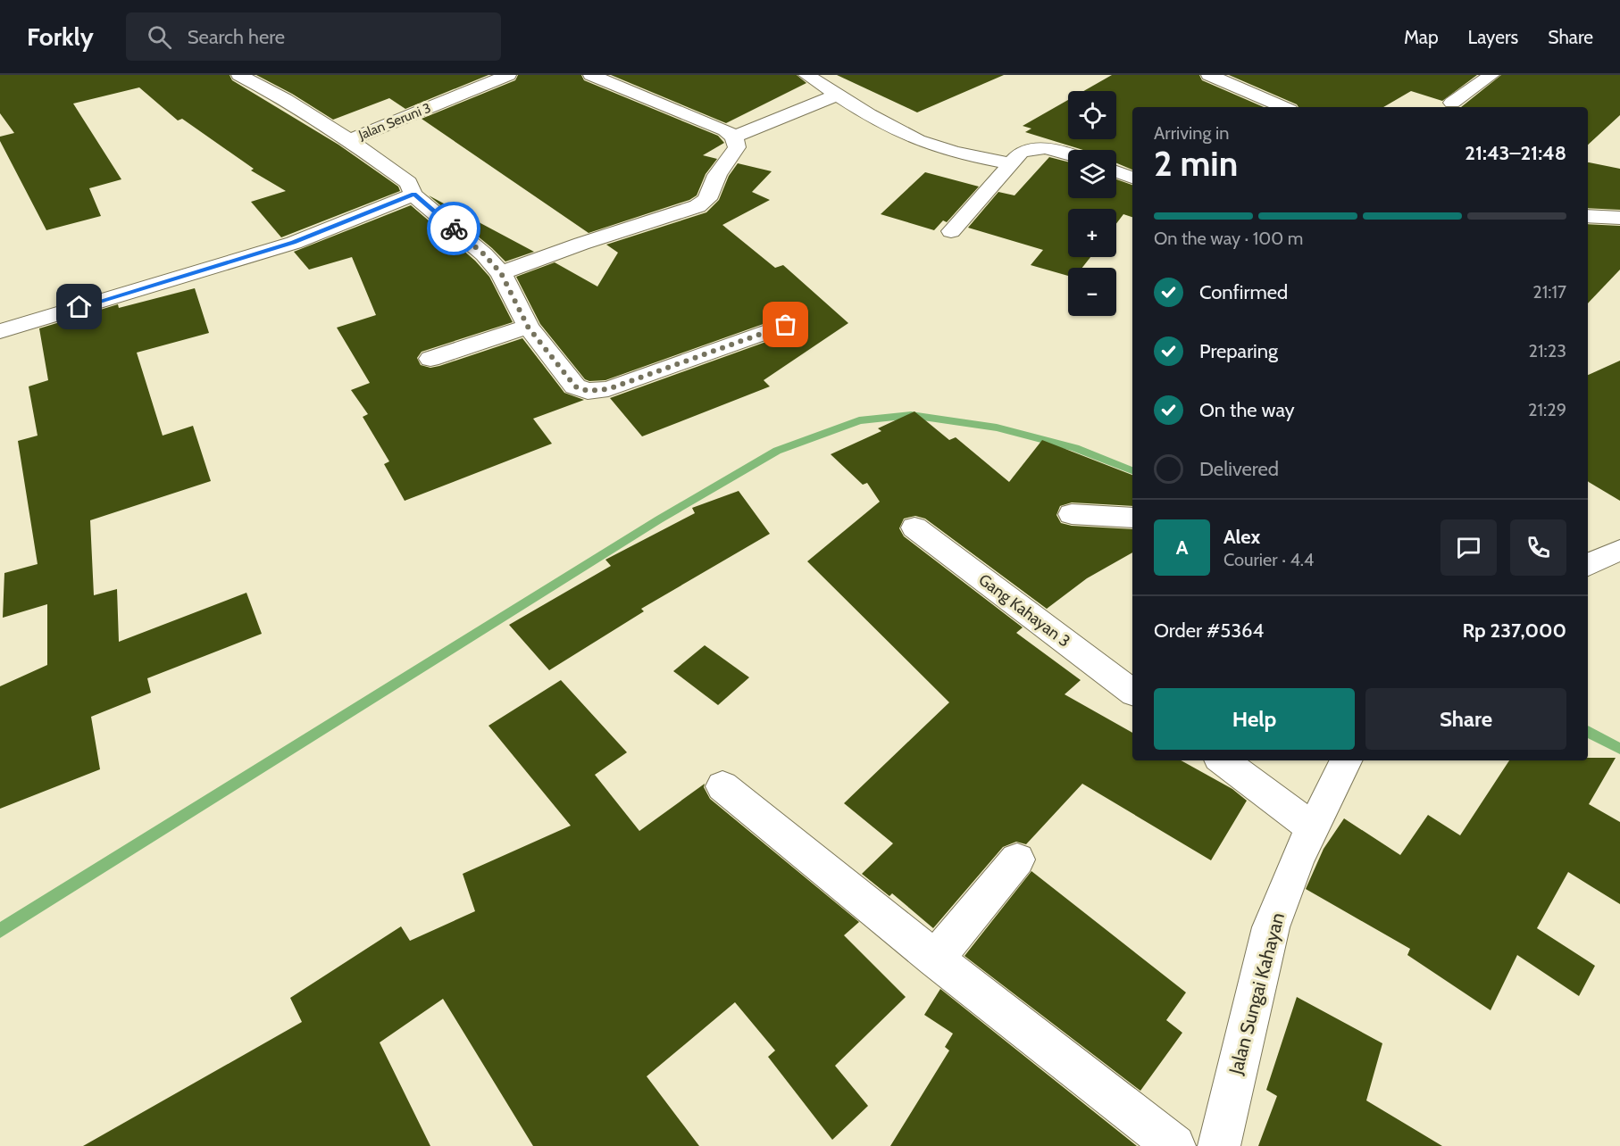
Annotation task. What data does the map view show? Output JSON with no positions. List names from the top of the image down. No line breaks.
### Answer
{"streets":{"street":["Jalan Seruni 3","Gang Kahayan 3","Jalan Sungai Kahayan"]},"page":{"header":"Forkly","search":"Search here","nav":["Map","Layers","Share"],"map_buttons":["+","−"],"heading":["2 min","Arriving in","21:43–21:48"],"panel":["Alex","Courier · 4.4","Order #5364","Rp 237,000"],"bar":"On the way · 100 m","list":[["Confirmed","21:17"],["Preparing","21:23"],["On the way","21:29"],"Delivered"],"round":"A","buttons":["Help","Share"]}}
